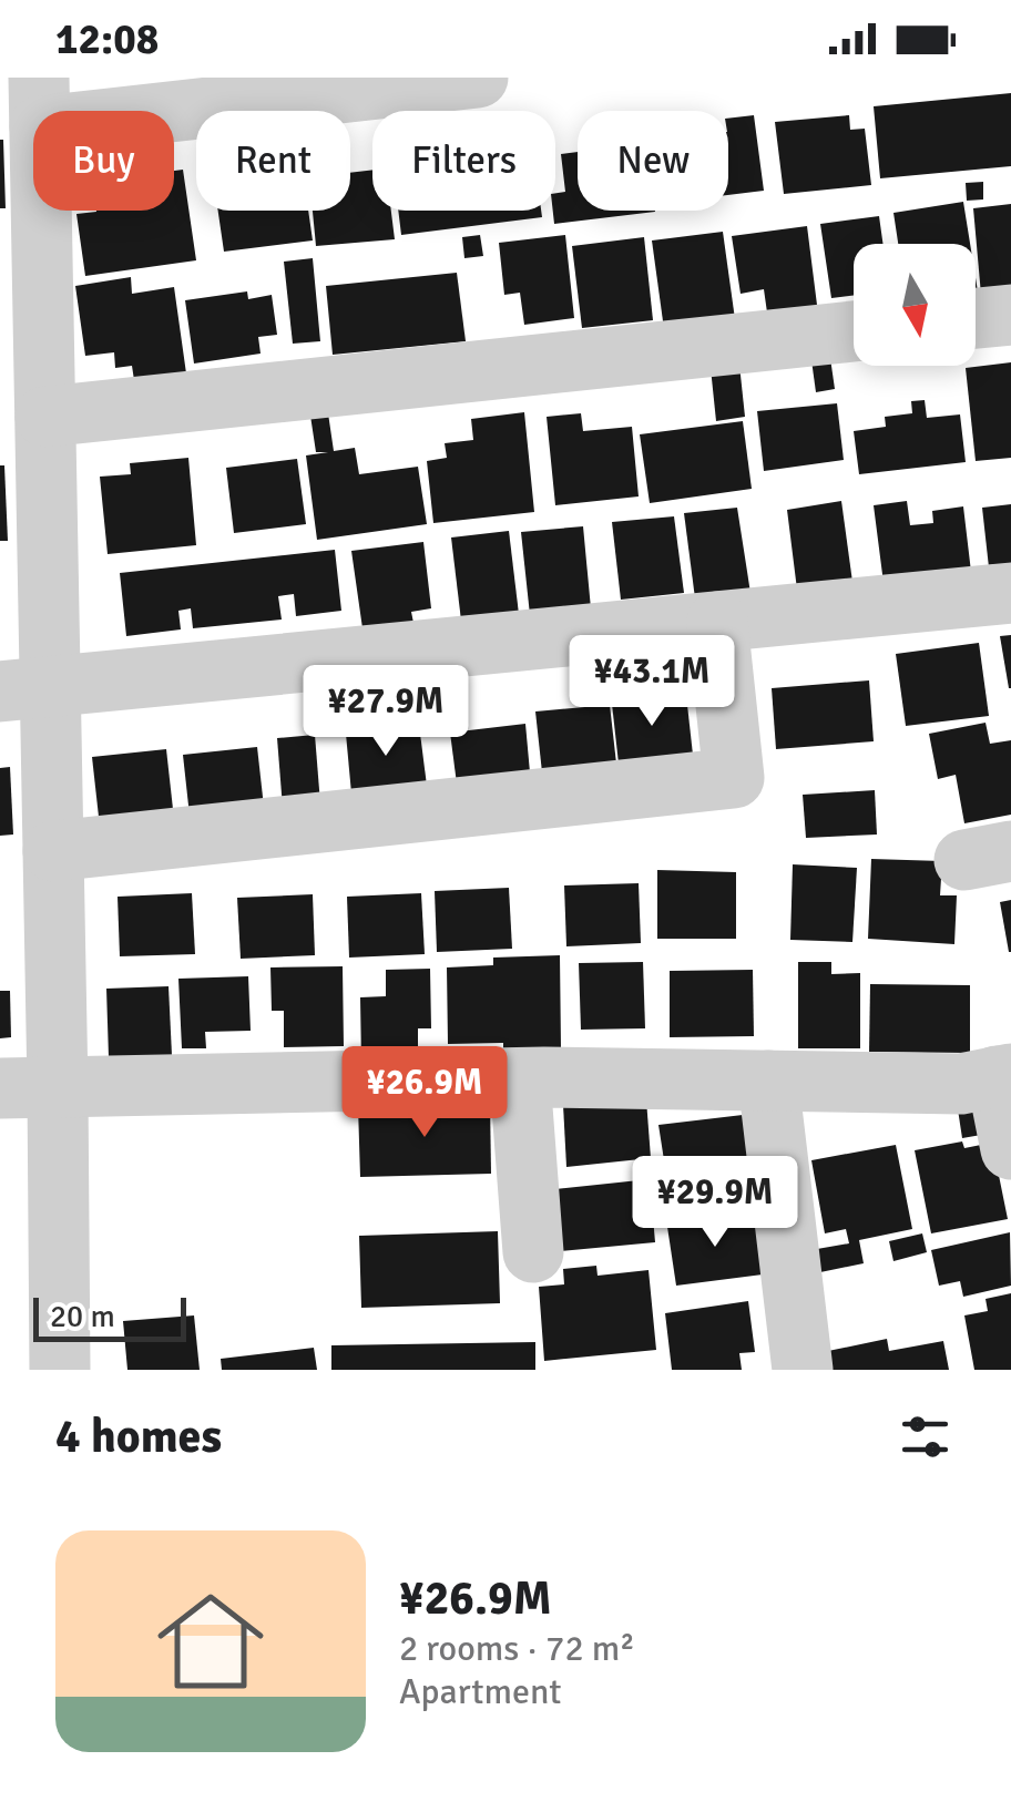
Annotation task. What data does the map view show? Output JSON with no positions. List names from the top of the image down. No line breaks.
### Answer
{"scale_bar":"20 m","north":"bottom","page":{"status":"12:08","chip":["Buy","Rent","Filters","New"],"price":["¥43.1M","¥27.9M","¥26.9M","¥29.9M"],"scale":"20 m","heading":"4 homes","list":[{"name":"¥26.9M","note":"2 rooms · 72 m² · Apartment"}]}}
